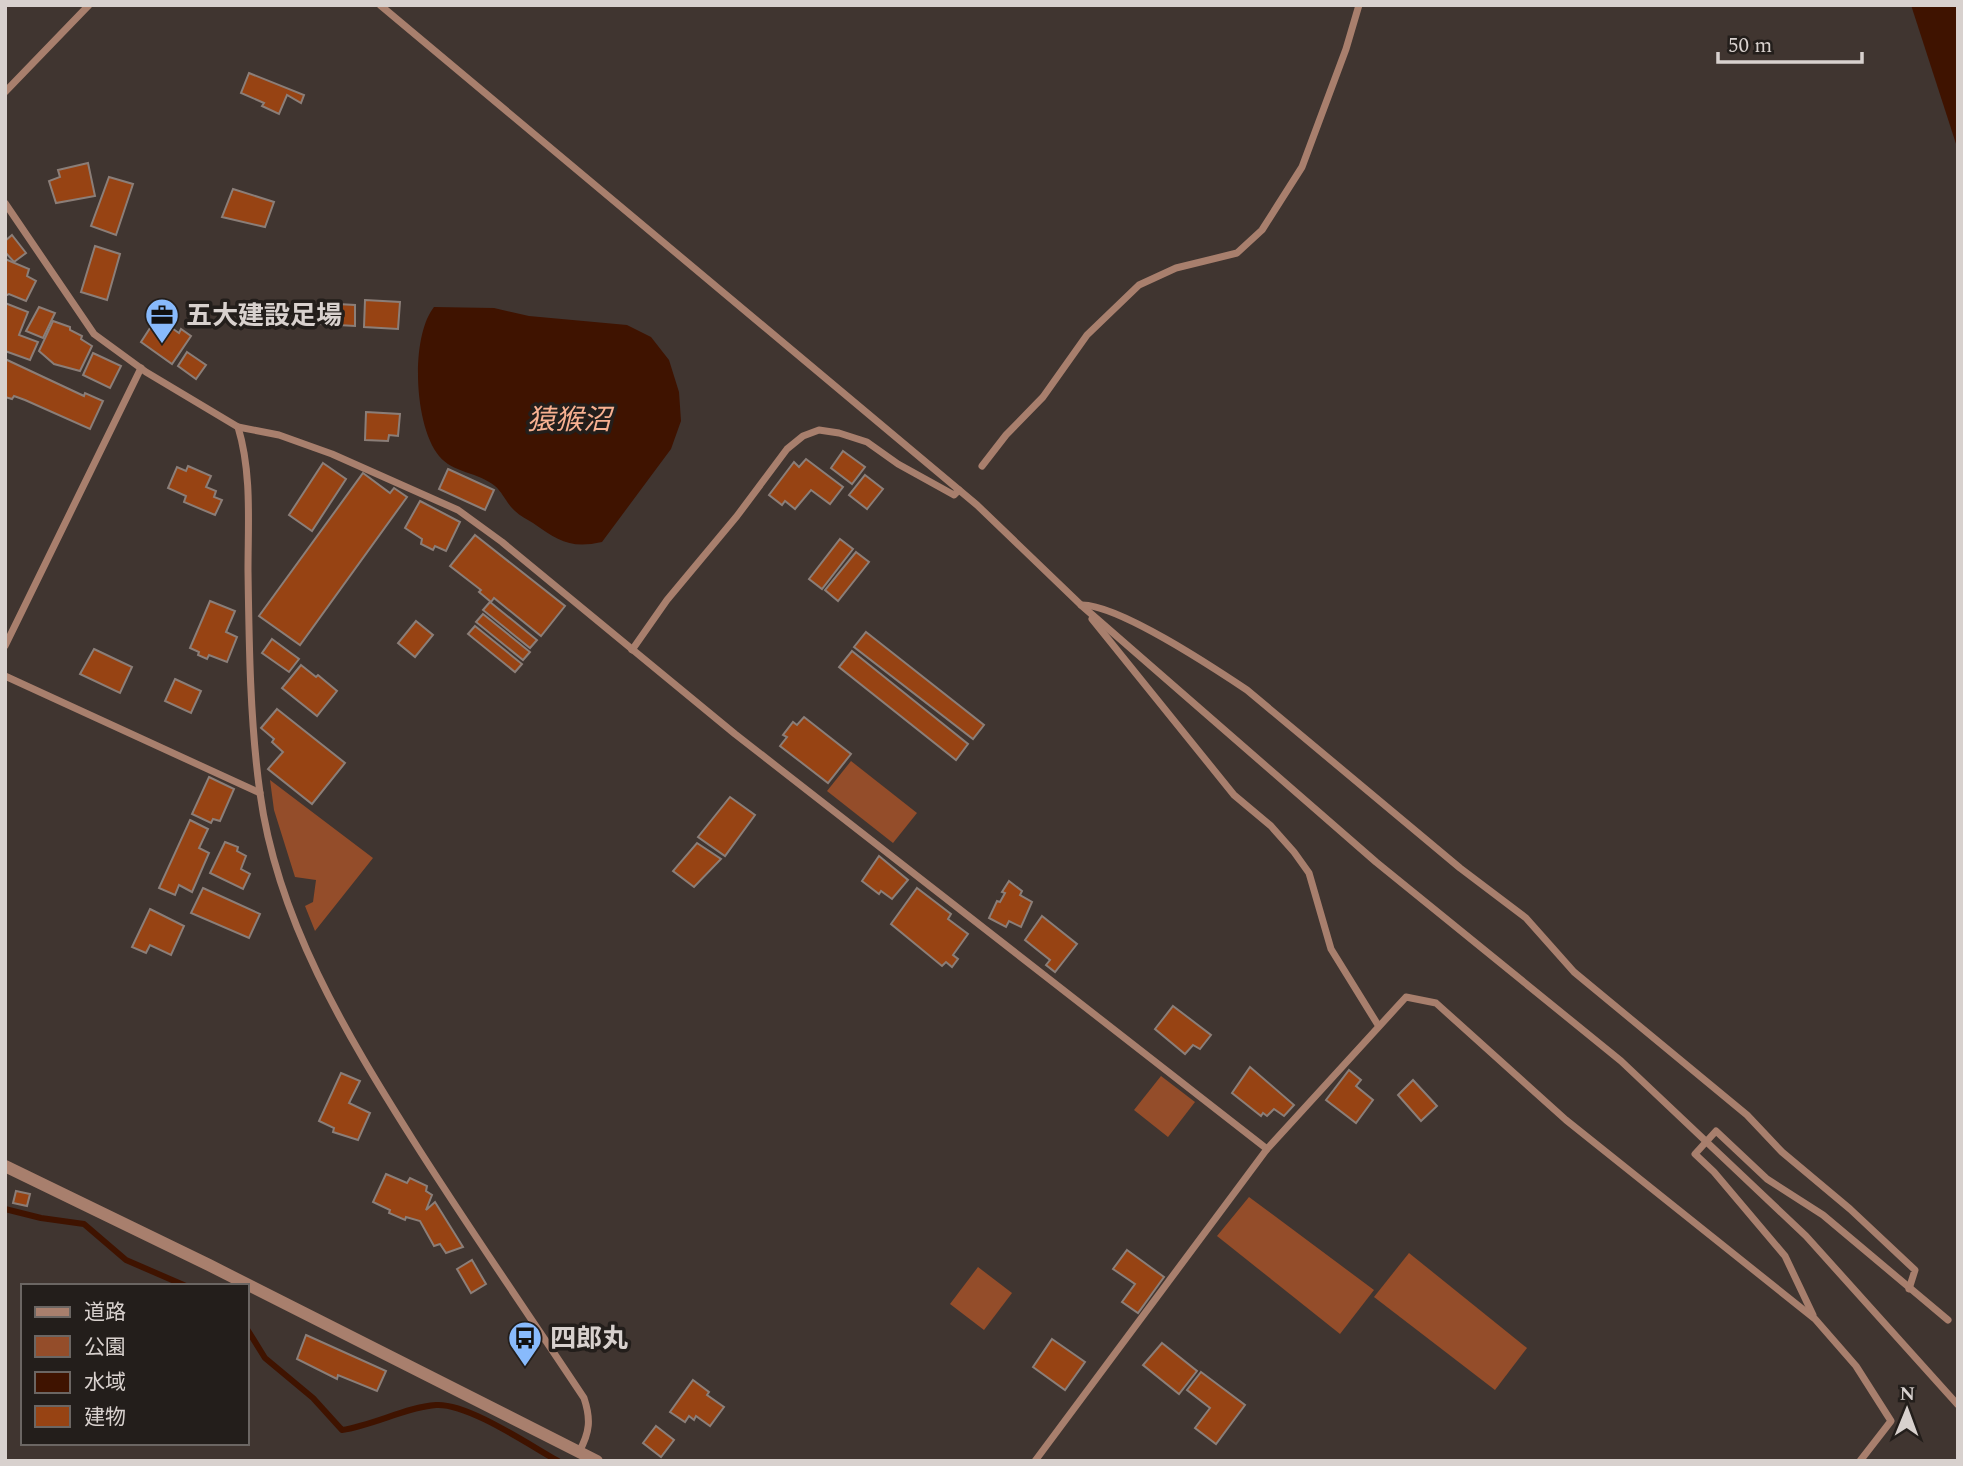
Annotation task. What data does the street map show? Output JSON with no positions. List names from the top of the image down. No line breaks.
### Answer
{"water":["猿猴沼"],"places":{"office":["五大建設足場"],"bus stop":["四郎丸"]},"legend":["道路","公園","水域","建物"],"scale_bar":"50 m","north":"top"}
